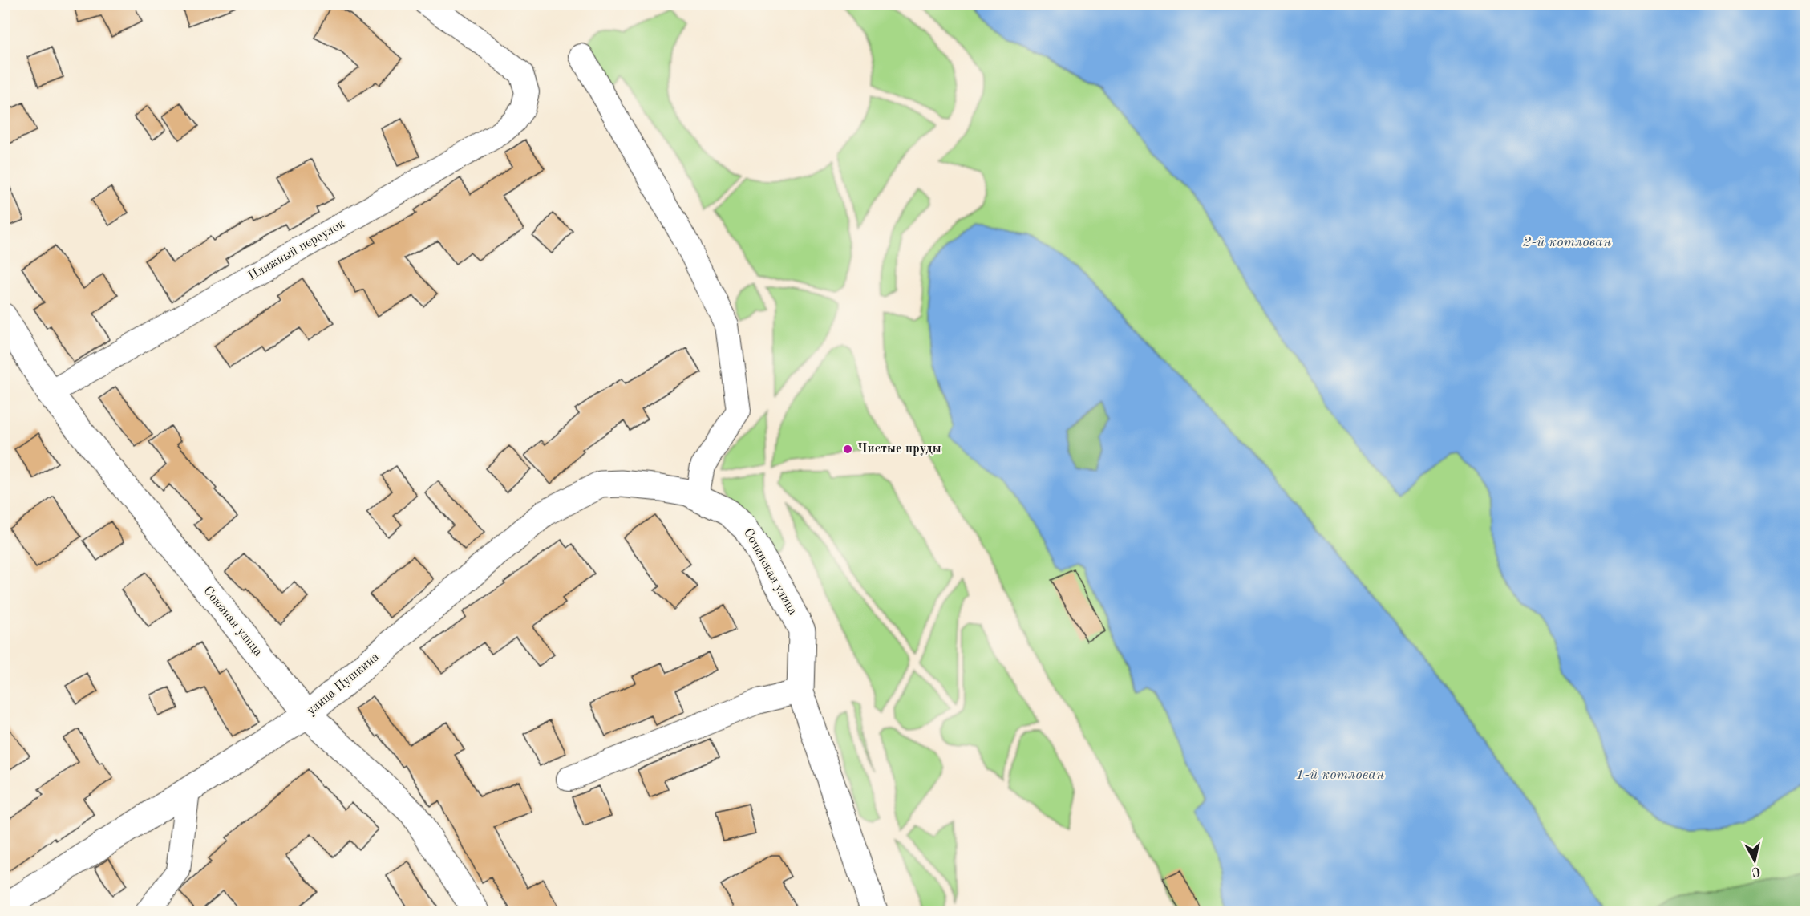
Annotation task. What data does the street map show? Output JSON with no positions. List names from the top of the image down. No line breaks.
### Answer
{"streets":{"street":["Пляжный переулок","Сочинская улица","Союзная улица","улица Пушкина"]},"crossings":[["Пляжный переулок","Союзная улица"],["Сочинская улица","улица Пушкина"],["Союзная улица","улица Пушкина"]],"water":["2-й котлован","1-й котлован"],"places":["Чистые пруды"],"north":"bottom"}
